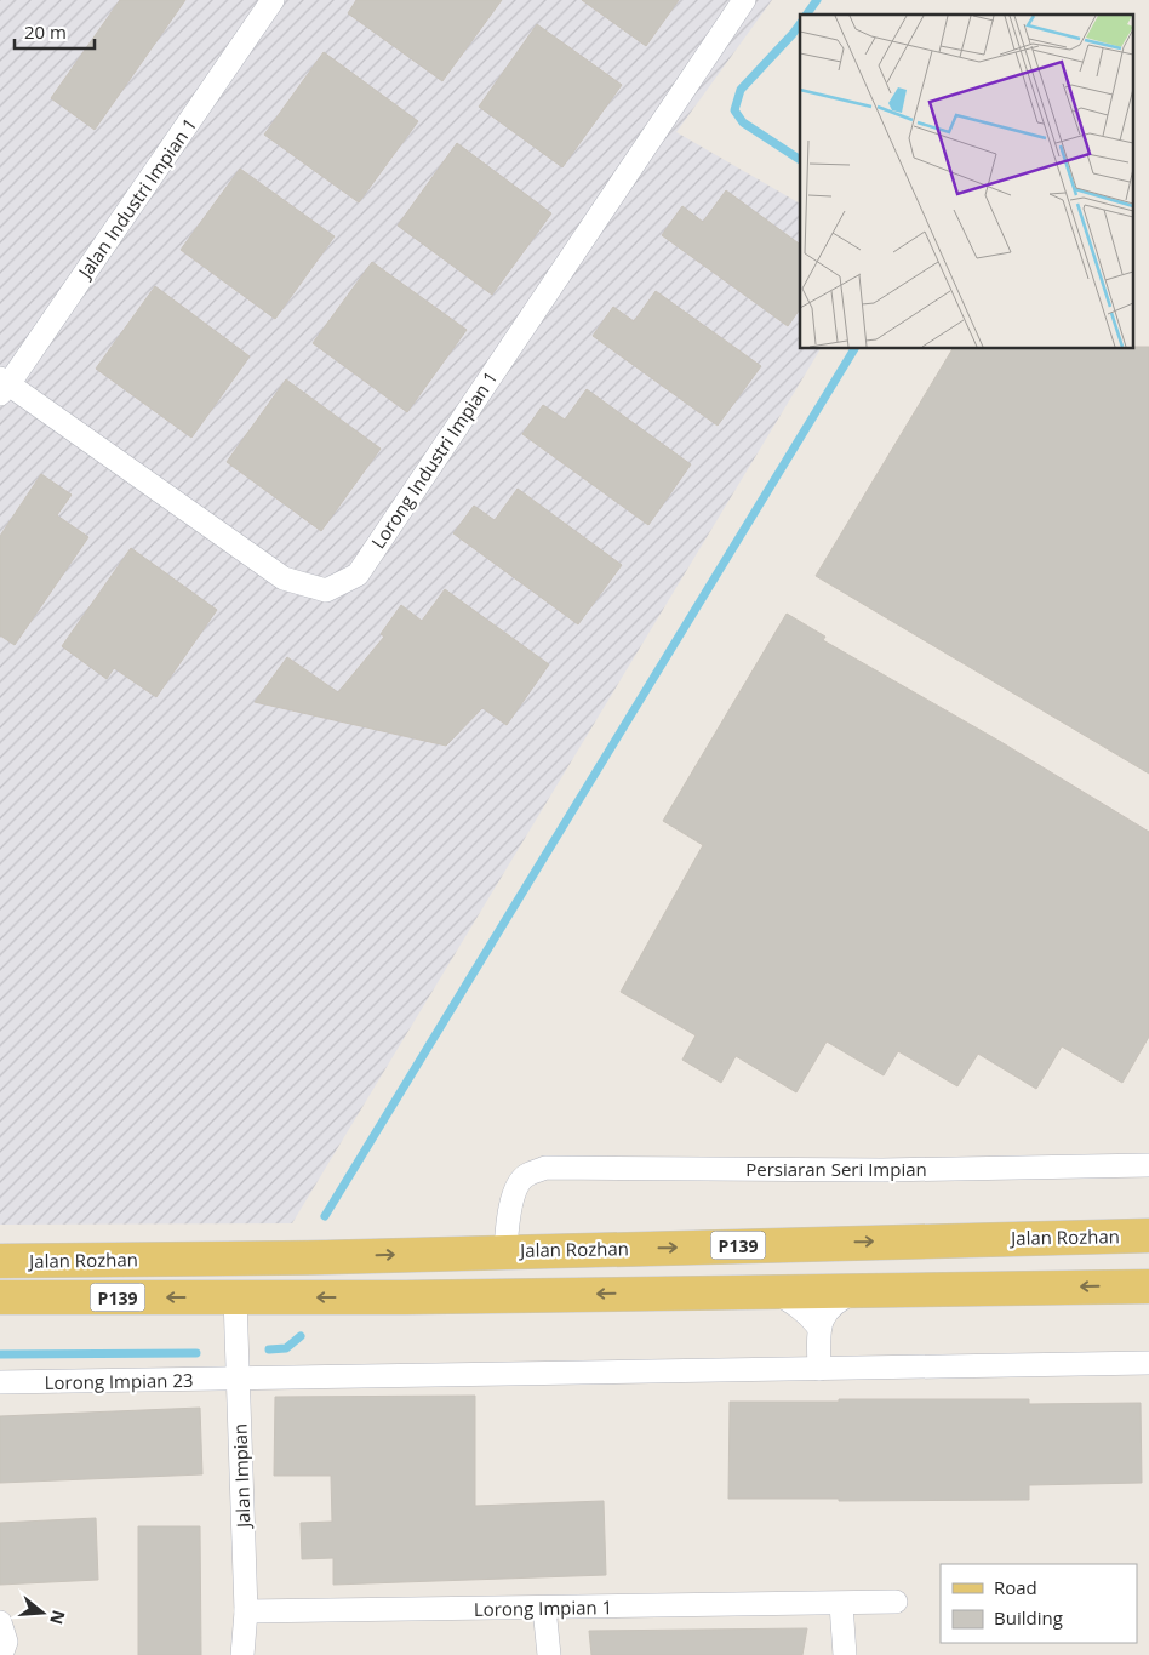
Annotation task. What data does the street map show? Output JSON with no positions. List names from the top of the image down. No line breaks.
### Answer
{"streets":{"main road":["Jalan Rozhan","P139"],"street":["Jalan Industri Impian 1","Lorong Industri Impian 1","Persiaran Seri Impian","Lorong Impian 23","Jalan Impian","Lorong Impian 1"]},"crossings":[["Jalan Industri Impian 1","Lorong Industri Impian 1"],["Persiaran Seri Impian","Jalan Rozhan"],["Jalan Rozhan","Jalan Impian"],["Lorong Impian 23","Jalan Impian"],["Jalan Impian","Lorong Impian 1"]],"legend":["Road","Building"],"scale_bar":"20 m","north":"right"}
